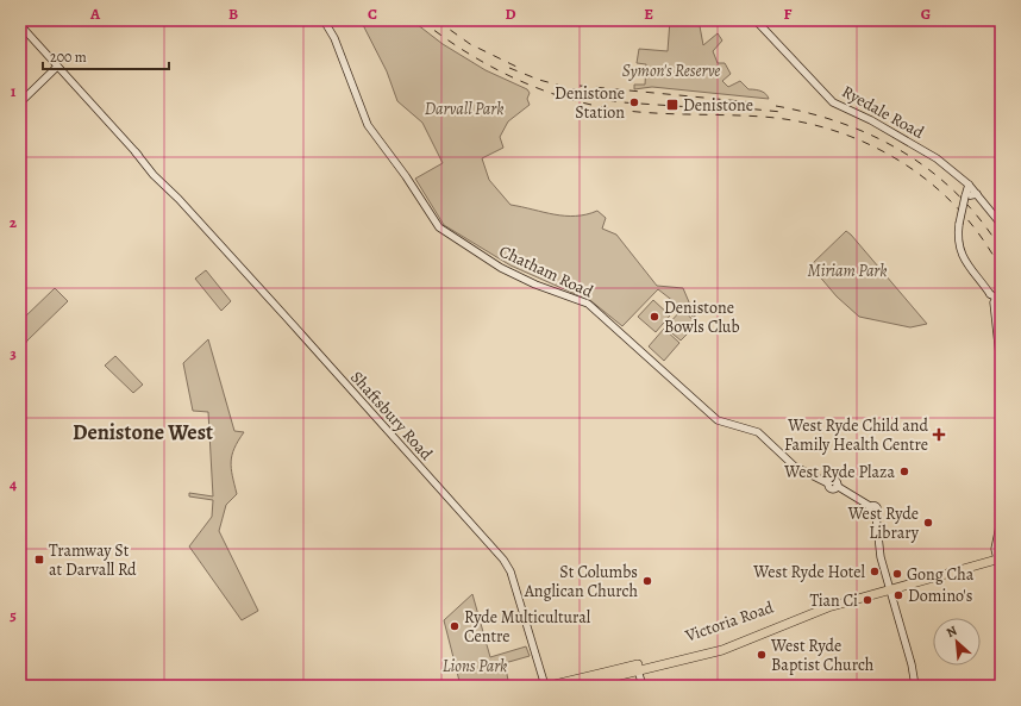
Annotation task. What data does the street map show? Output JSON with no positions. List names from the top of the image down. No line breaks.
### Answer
{"streets":{"highway":["Victoria Road"],"street":["Ryedale Road","Chatham Road","Shaftsbury Road"]},"crossings":[["Chatham Road","Victoria Road"]],"districts":["Denistone West"],"parks":["Symon's Reserve","Darvall Park","Miriam Park","Lions Park"],"places":{"other":["Denistone Station","Denistone Bowls Club","West Ryde Plaza","West Ryde Library","West Ryde Hotel","Gong Cha","St Columbs Anglican Church","Domino's","Tian Ci","Ryde Multicultural Centre","West Ryde Baptist Church"],"transit":["Denistone","Tramway St at Darvall Rd"],"health":["West Ryde Child and Family Health Centre"]},"scale_bar":"200 m","north":"top left","grid":{"columns":["A","B","C","D","E","F","G"],"rows":["1","2","3","4","5"]}}
